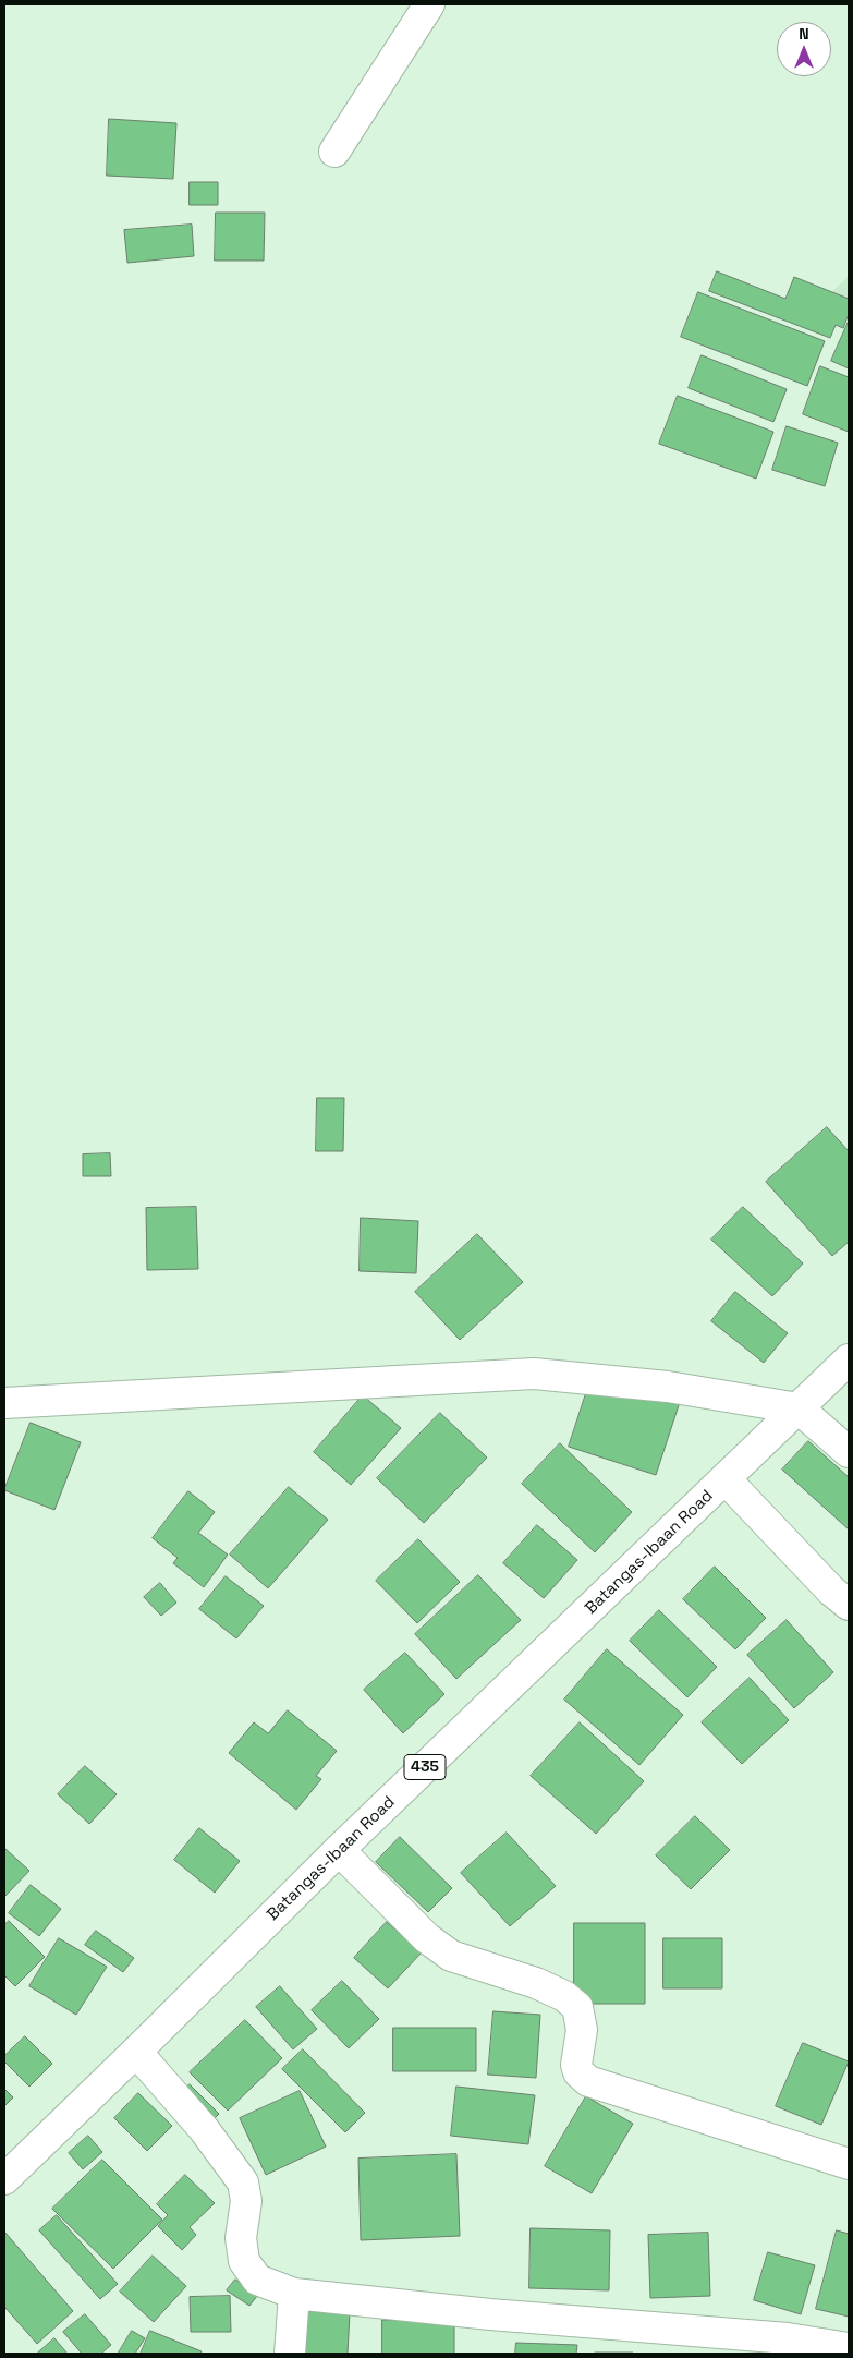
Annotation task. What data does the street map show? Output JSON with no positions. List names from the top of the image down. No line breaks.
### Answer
{"streets":{"street":["Batangas-Ibaan Road","435"]},"north":"top"}
